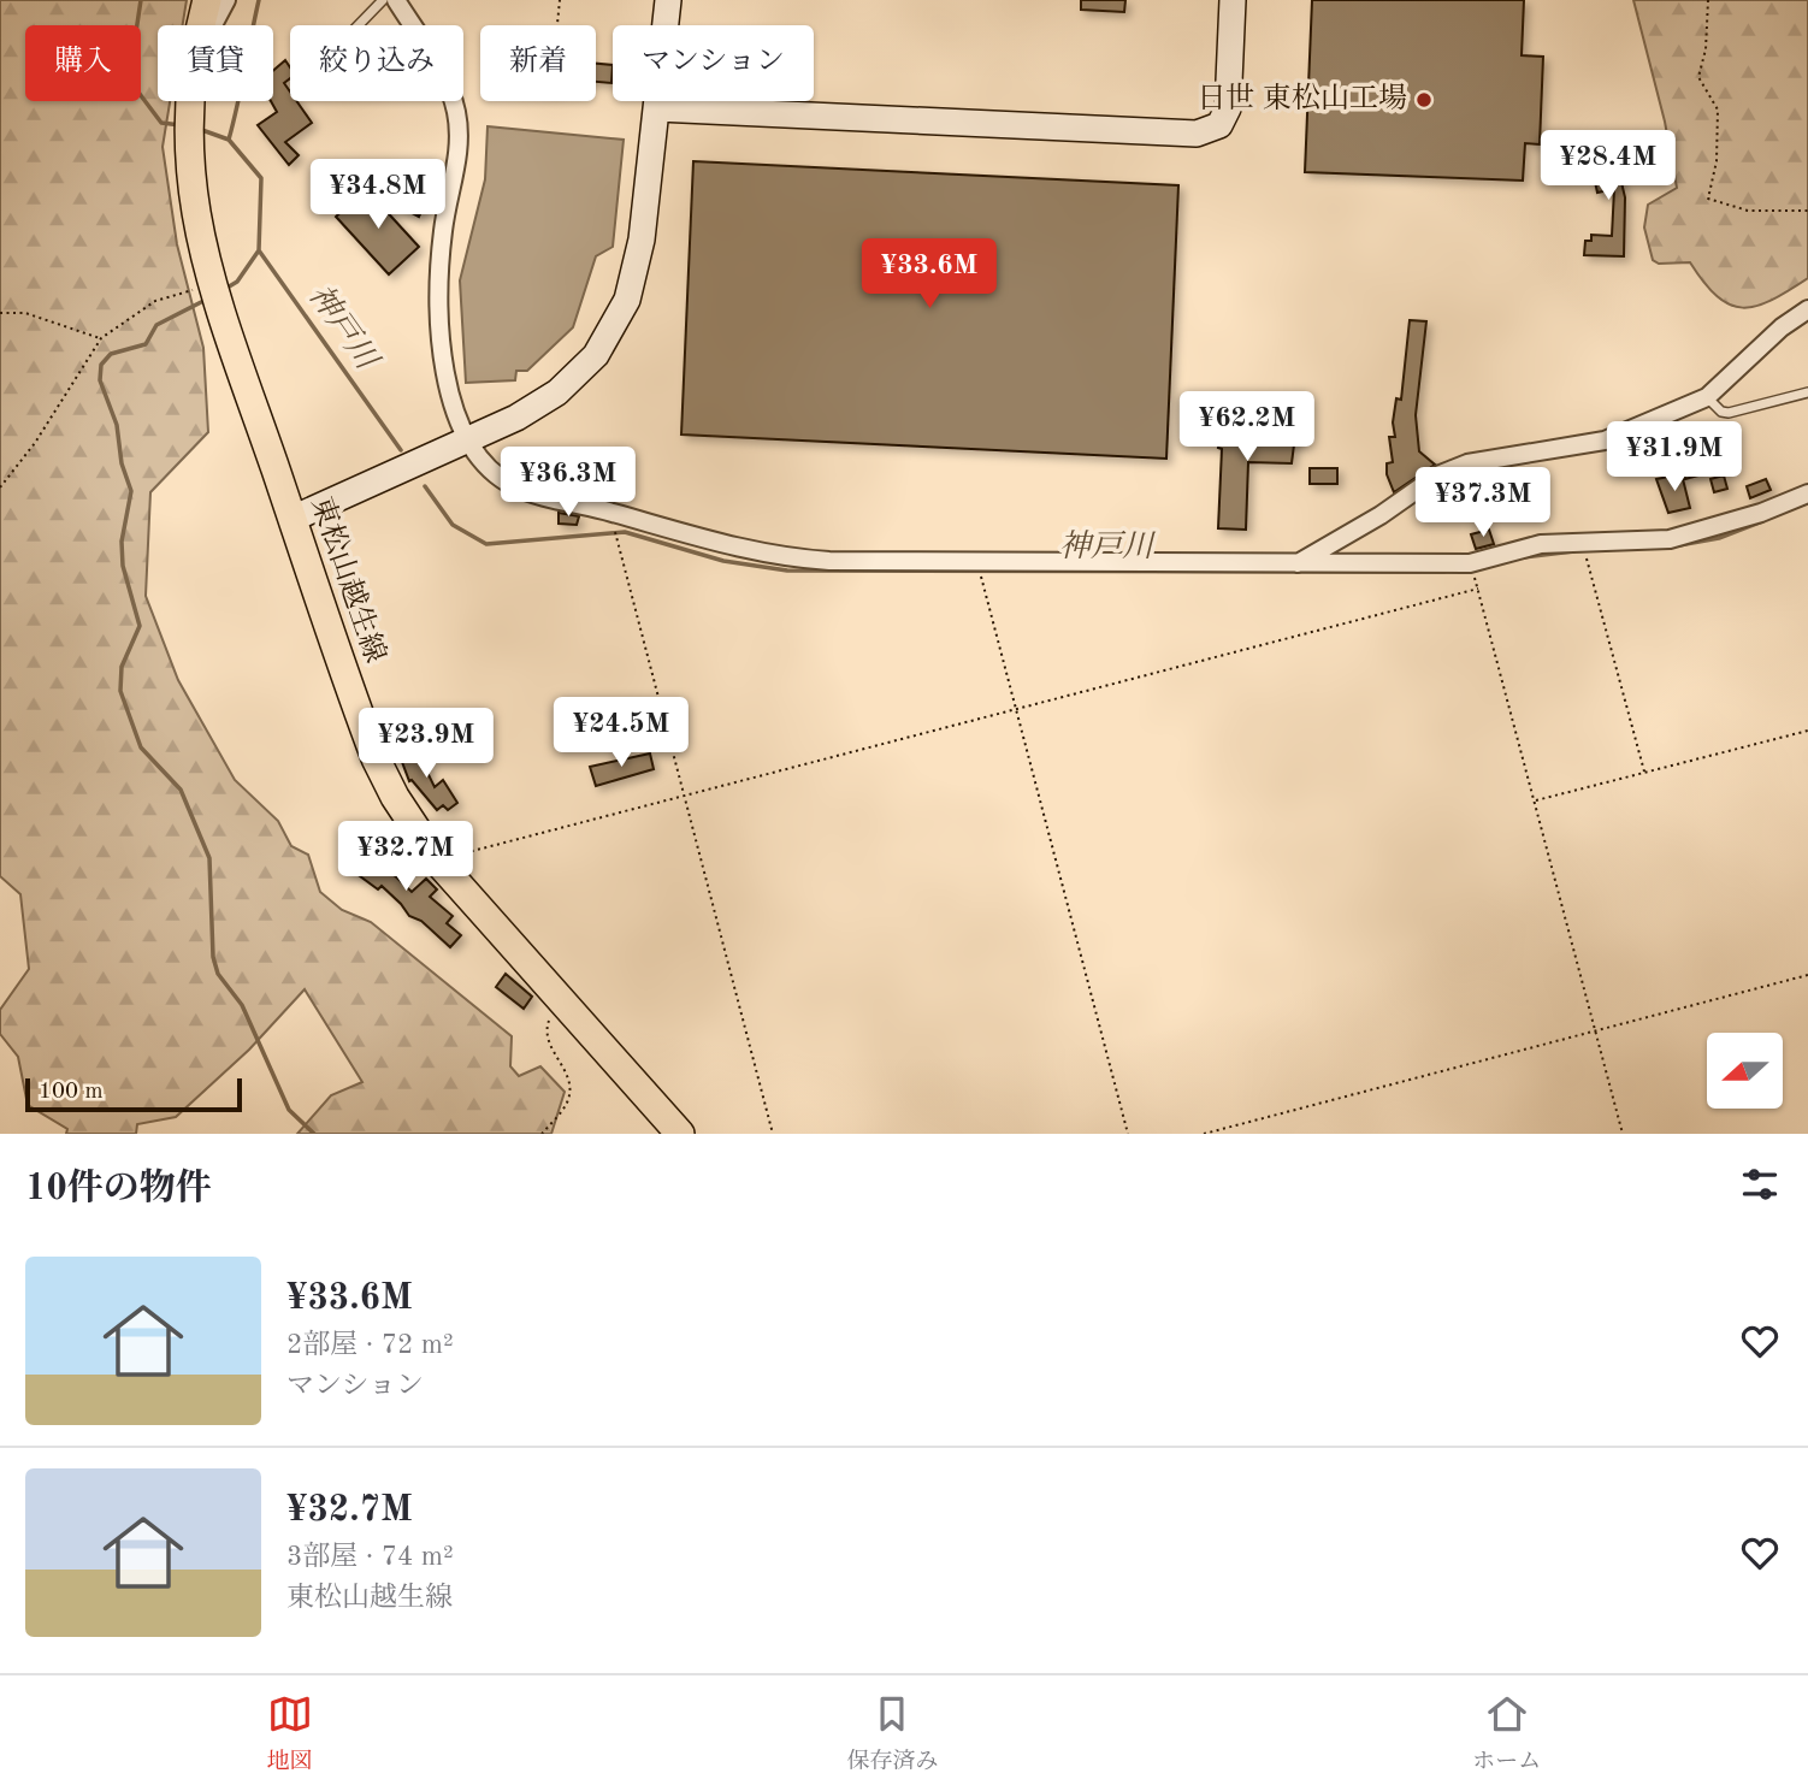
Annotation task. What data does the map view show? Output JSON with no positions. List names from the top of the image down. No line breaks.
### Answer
{"streets":{"main road":["東松山越生線"]},"water":["神戸川"],"places":["日世 東松山工場"],"scale_bar":"100 m","north":"left","page":{"chip":["購入","賃貸","絞り込み","新着","マンション"],"price":["¥28.4M","¥34.8M","¥33.6M","¥62.2M","¥31.9M","¥36.3M","¥37.3M","¥24.5M","¥23.9M","¥32.7M"],"scale":"100 m","heading":"10件の物件","list":[{"name":"¥33.6M","note":"2部屋 · 72 m² · マンション"},{"name":"¥32.7M","note":"3部屋 · 74 m² · 東松山越生線"}],"tabs":["地図","保存済み","ホーム"]}}
